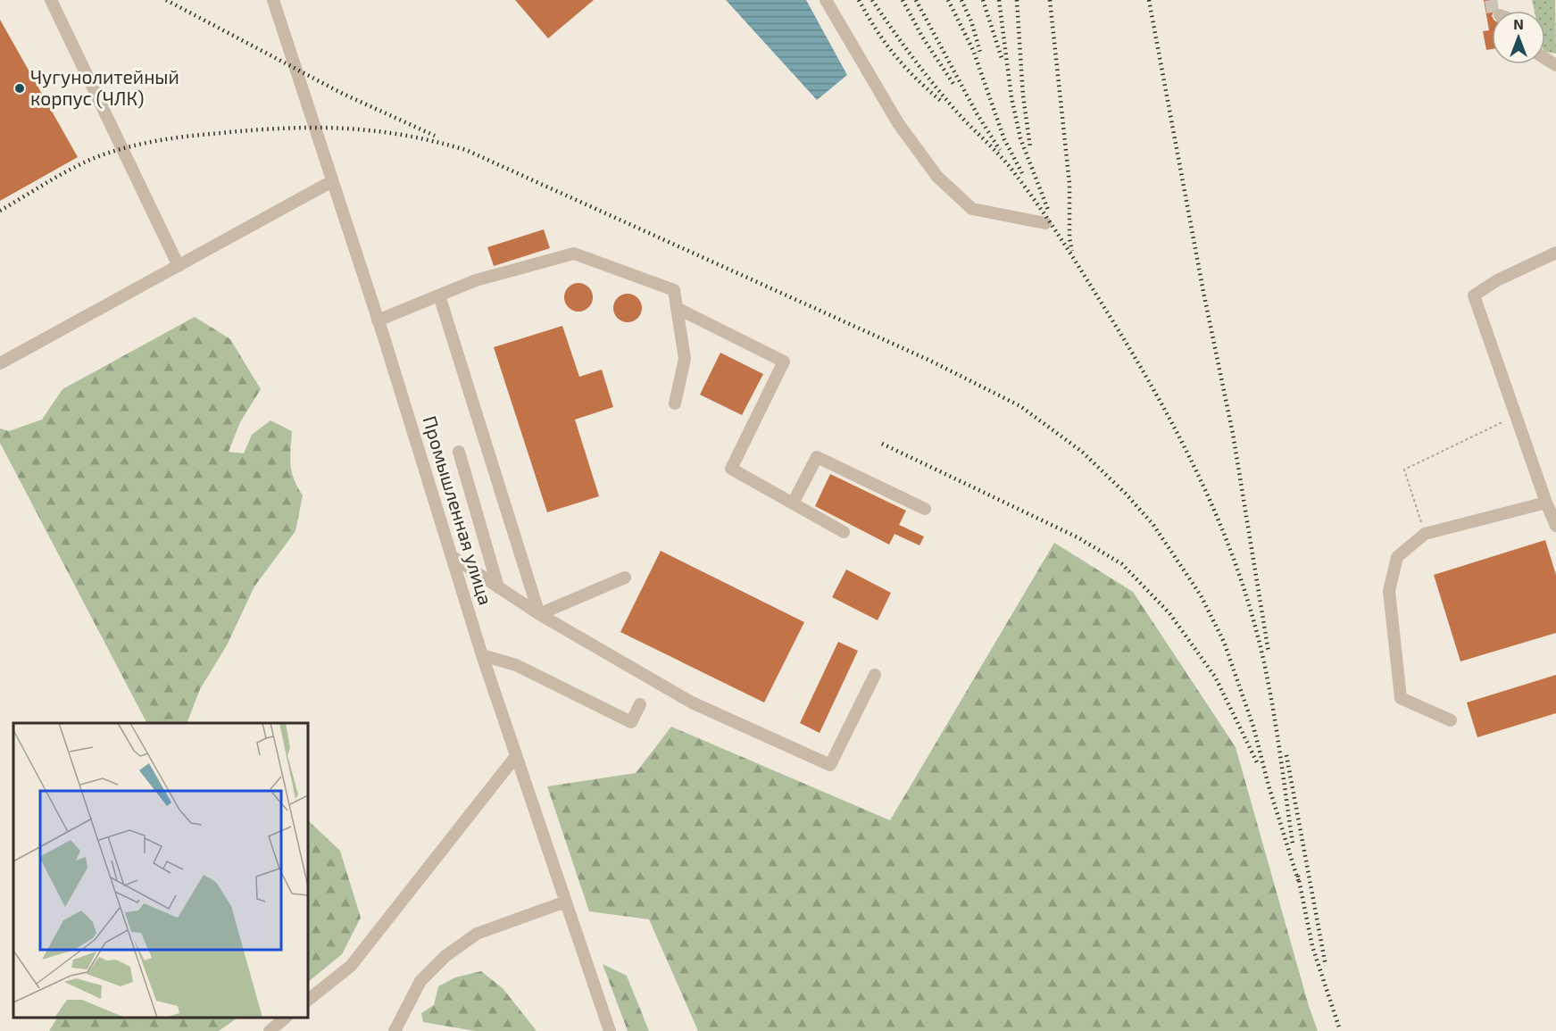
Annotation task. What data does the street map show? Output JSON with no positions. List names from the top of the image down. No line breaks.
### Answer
{"streets":{"street":["Промышленная улица"]},"places":["Чугунолитейный корпус (ЧЛК)"],"north":"top"}
